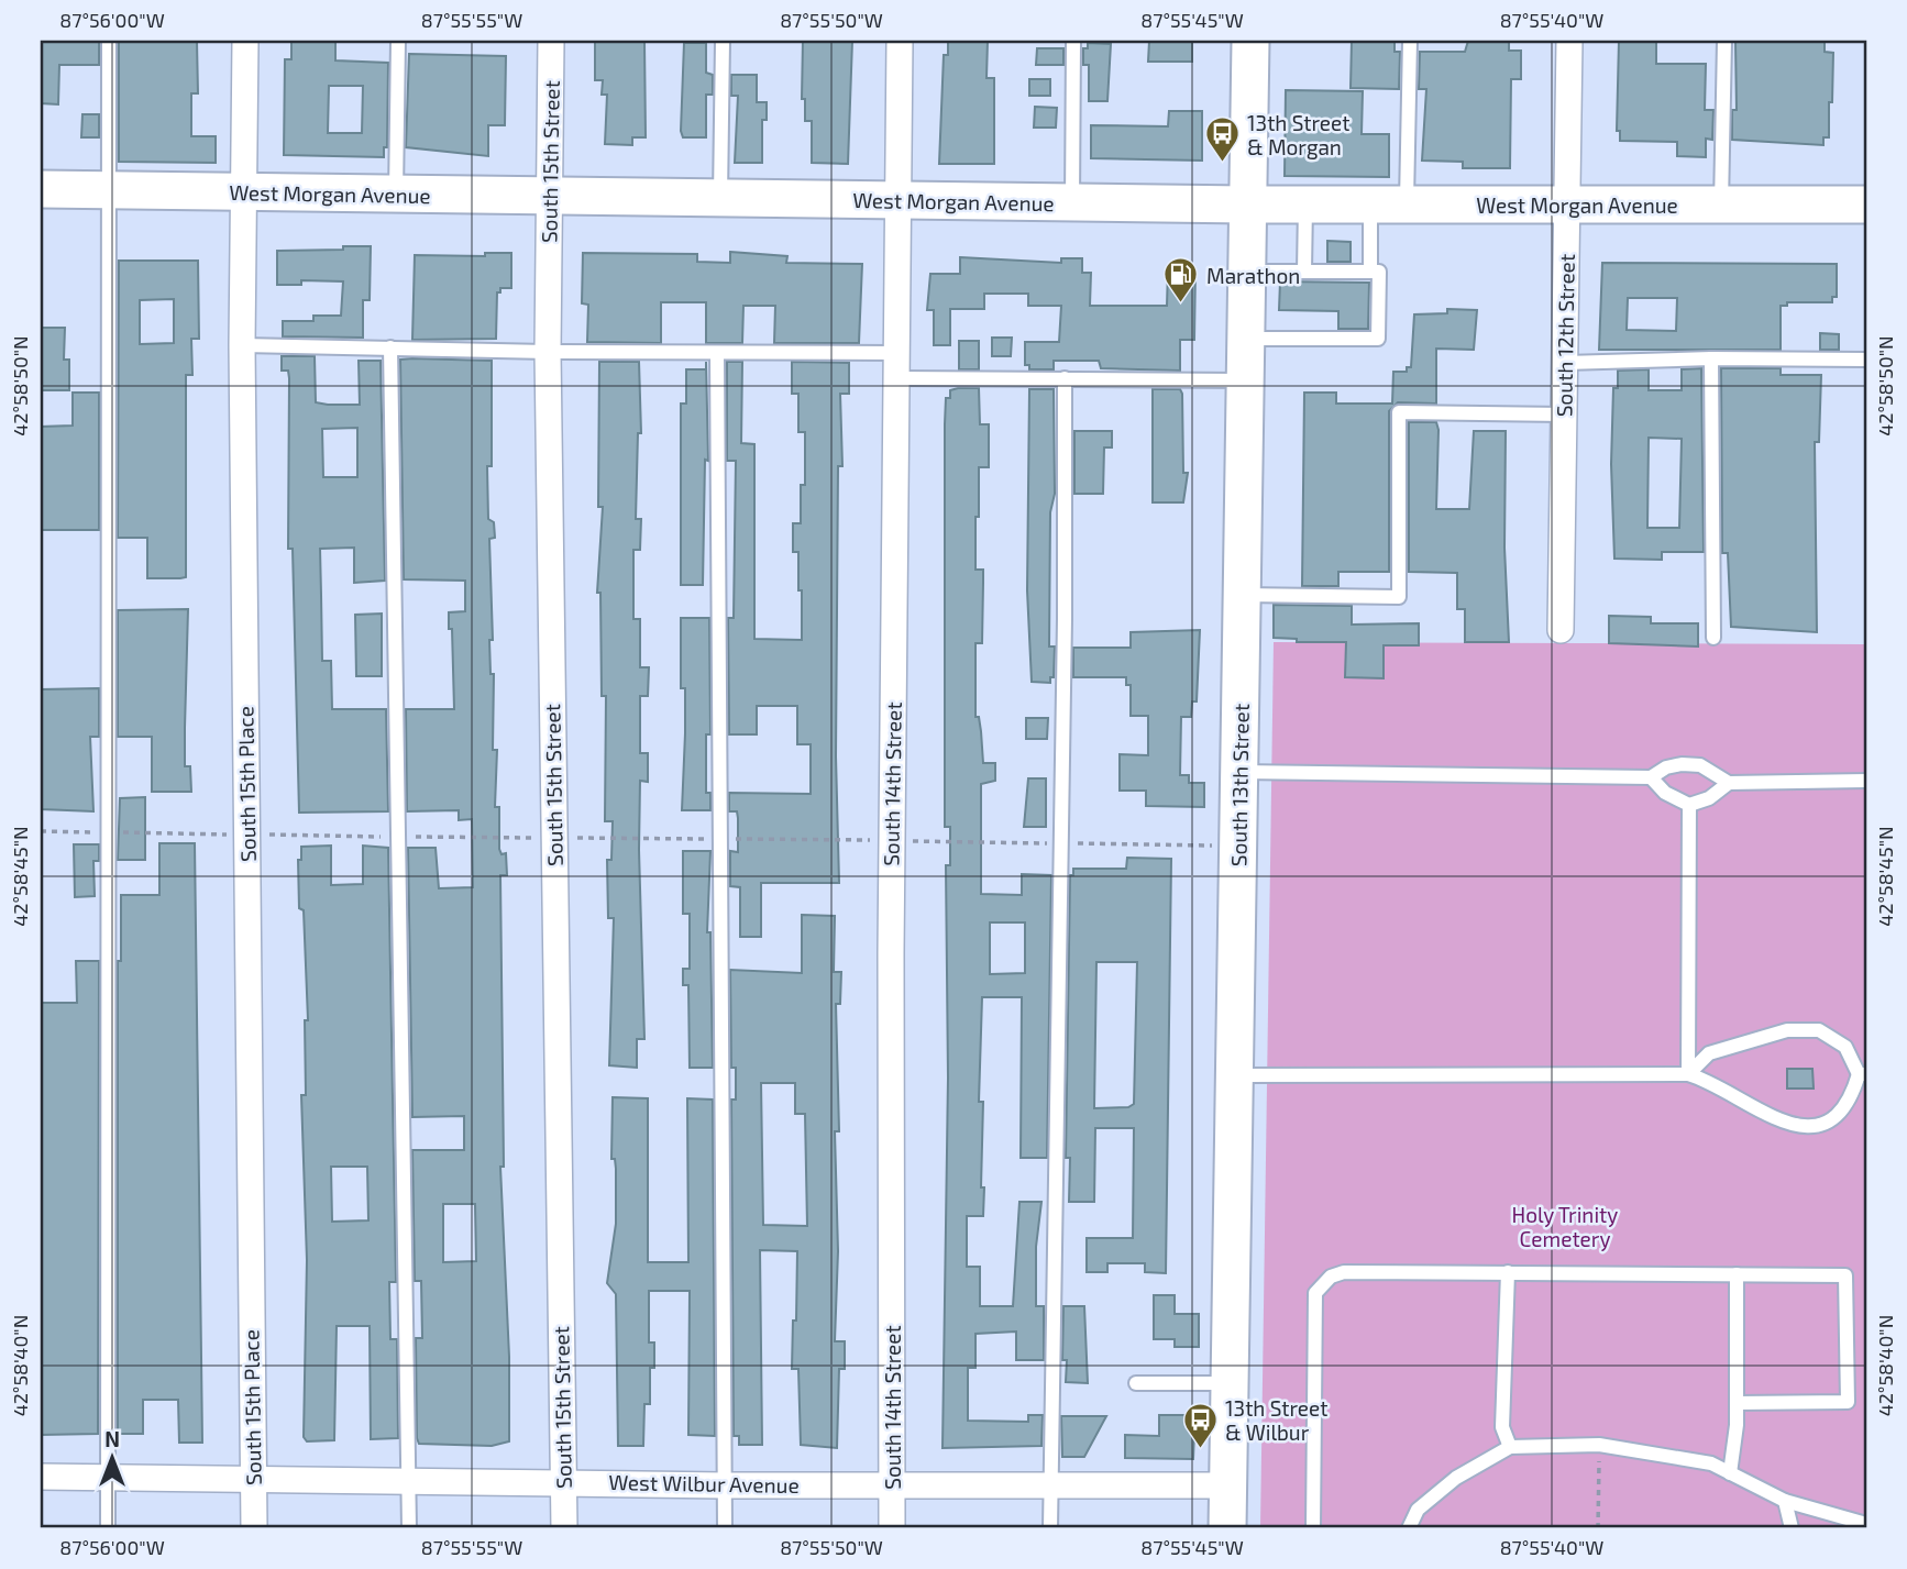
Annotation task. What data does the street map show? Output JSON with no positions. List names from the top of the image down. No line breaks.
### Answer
{"streets":{"street":["South 15th Street","West Morgan Avenue","South 12th Street","South 15th Place","South 14th Street","South 13th Street","West Wilbur Avenue"]},"crossings":[["South 15th Street","West Morgan Avenue"],["South 15th Street","West Wilbur Avenue"],["West Morgan Avenue","South 12th Street"],["West Morgan Avenue","South 15th Place"],["West Morgan Avenue","South 14th Street"],["West Morgan Avenue","South 13th Street"],["South 15th Place","West Wilbur Avenue"],["South 14th Street","West Wilbur Avenue"],["South 13th Street","West Wilbur Avenue"]],"parks":["Holy Trinity Cemetery"],"places":{"bus stop":["13th Street & Morgan","13th Street & Wilbur"],"fuel station":["Marathon"]},"north":"top","coordinates":["87°56'00\"W","87°55'55\"W","87°55'50\"W","87°55'45\"W","87°55'40\"W","42°58'50\"N","42°58'45\"N","42°58'40\"N"]}
